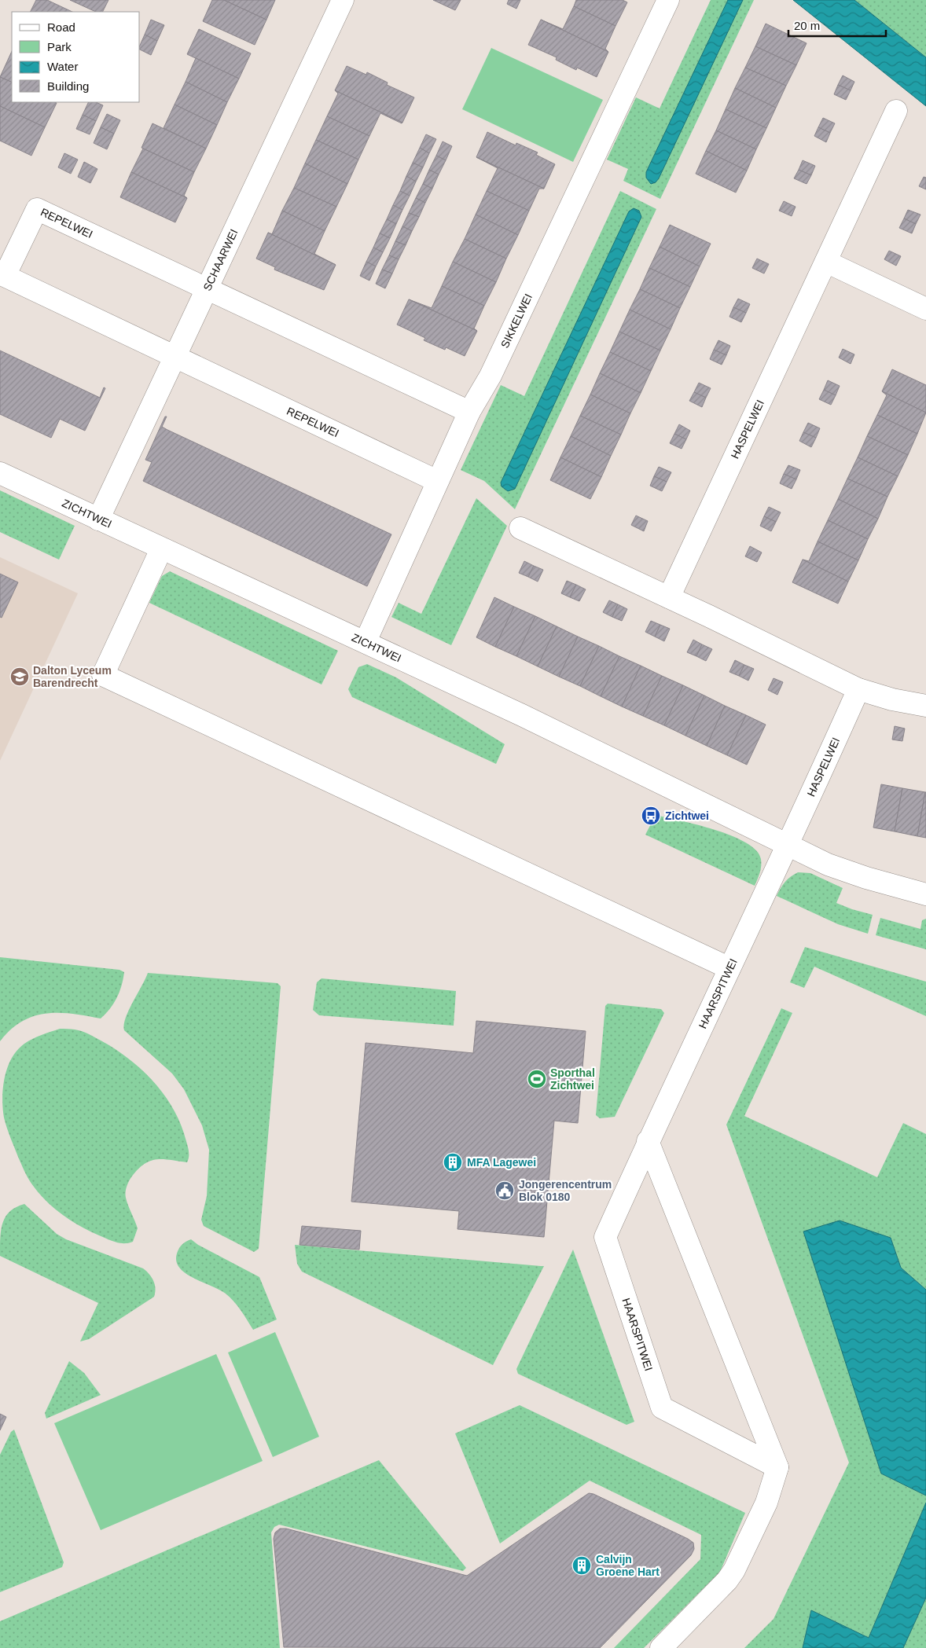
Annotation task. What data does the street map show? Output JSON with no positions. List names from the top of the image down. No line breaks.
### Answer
{"streets":{"street":["REPELWEI","SCHAARWEI","SIKKELWEI","HASPELWEI","ZICHTWEI","HAARSPITWEI"]},"crossings":[["REPELWEI","SCHAARWEI"],["REPELWEI","SIKKELWEI"],["SCHAARWEI","ZICHTWEI"],["SIKKELWEI","ZICHTWEI"],["HASPELWEI","ZICHTWEI"],["HASPELWEI","HAARSPITWEI"],["ZICHTWEI","HAARSPITWEI"]],"places":{"school or university":["Dalton Lyceum Barendrecht"],"bus stop":["Zichtwei"],"sports":["Sporthal Zichtwei"],"building":["MFA Lagewei","Calvijn Groene Hart"],"public building":["Jongerencentrum Blok 0180"]},"legend":["Road","Park","Water","Building"],"scale_bar":"20 m"}
